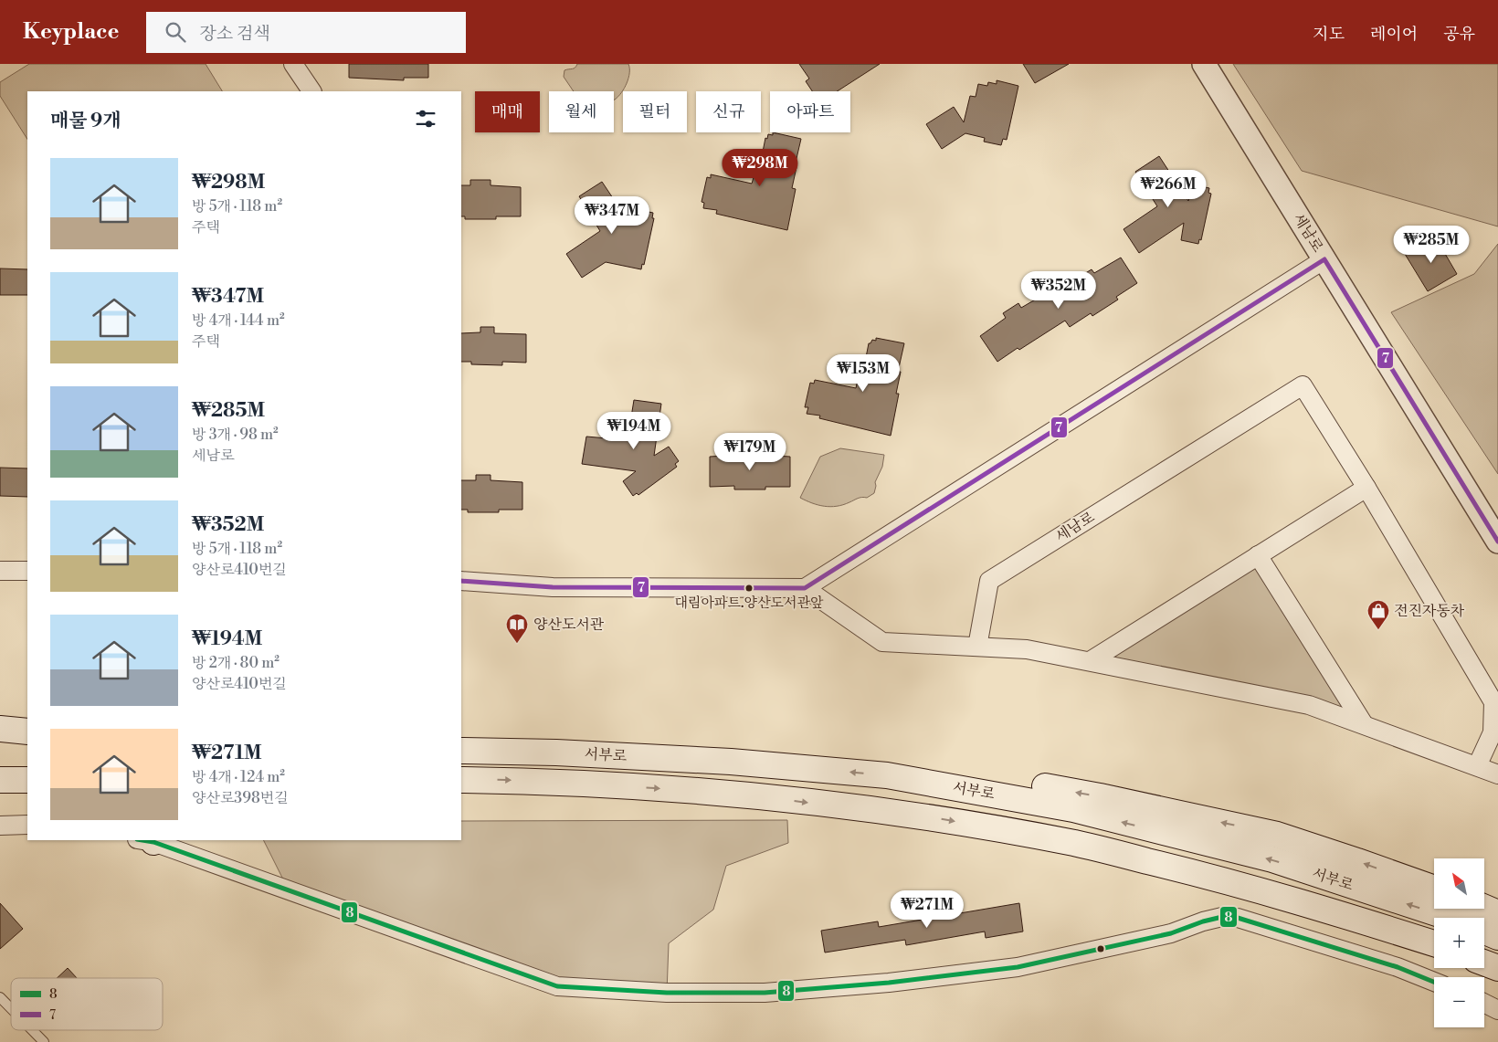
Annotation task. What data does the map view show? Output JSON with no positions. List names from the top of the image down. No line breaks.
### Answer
{"streets":{"main road":["서부로"],"street":["세남로"]},"places":{"other":["대림아파트.양산도서관앞"],"shop":["전진자동차"],"library":["양산도서관"]},"lines":["transit line 7","transit line 8"],"legend":["8","7"],"north":"top left","page":{"header":"Keyplace","search":"장소 검색","nav":["지도","레이어","공유"],"chip":["매매","월세","필터","신규","아파트"],"heading":"매물 9개","list":[{"name":"₩298M","note":"방 5개 · 118 m² · 주택"},{"name":"₩347M","note":"방 4개 · 144 m² · 주택"},{"name":"₩285M","note":"방 3개 · 98 m² · 세남로"},{"name":"₩352M","note":"방 5개 · 118 m² · 양산로410번길"},{"name":"₩194M","note":"방 2개 · 80 m² · 양산로410번길"},{"name":"₩271M","note":"방 4개 · 124 m² · 양산로398번길"}],"price":["₩298M","₩266M","₩347M","₩285M","₩352M","₩153M","₩194M","₩179M","₩271M"],"map_buttons":["+","−"]}}
